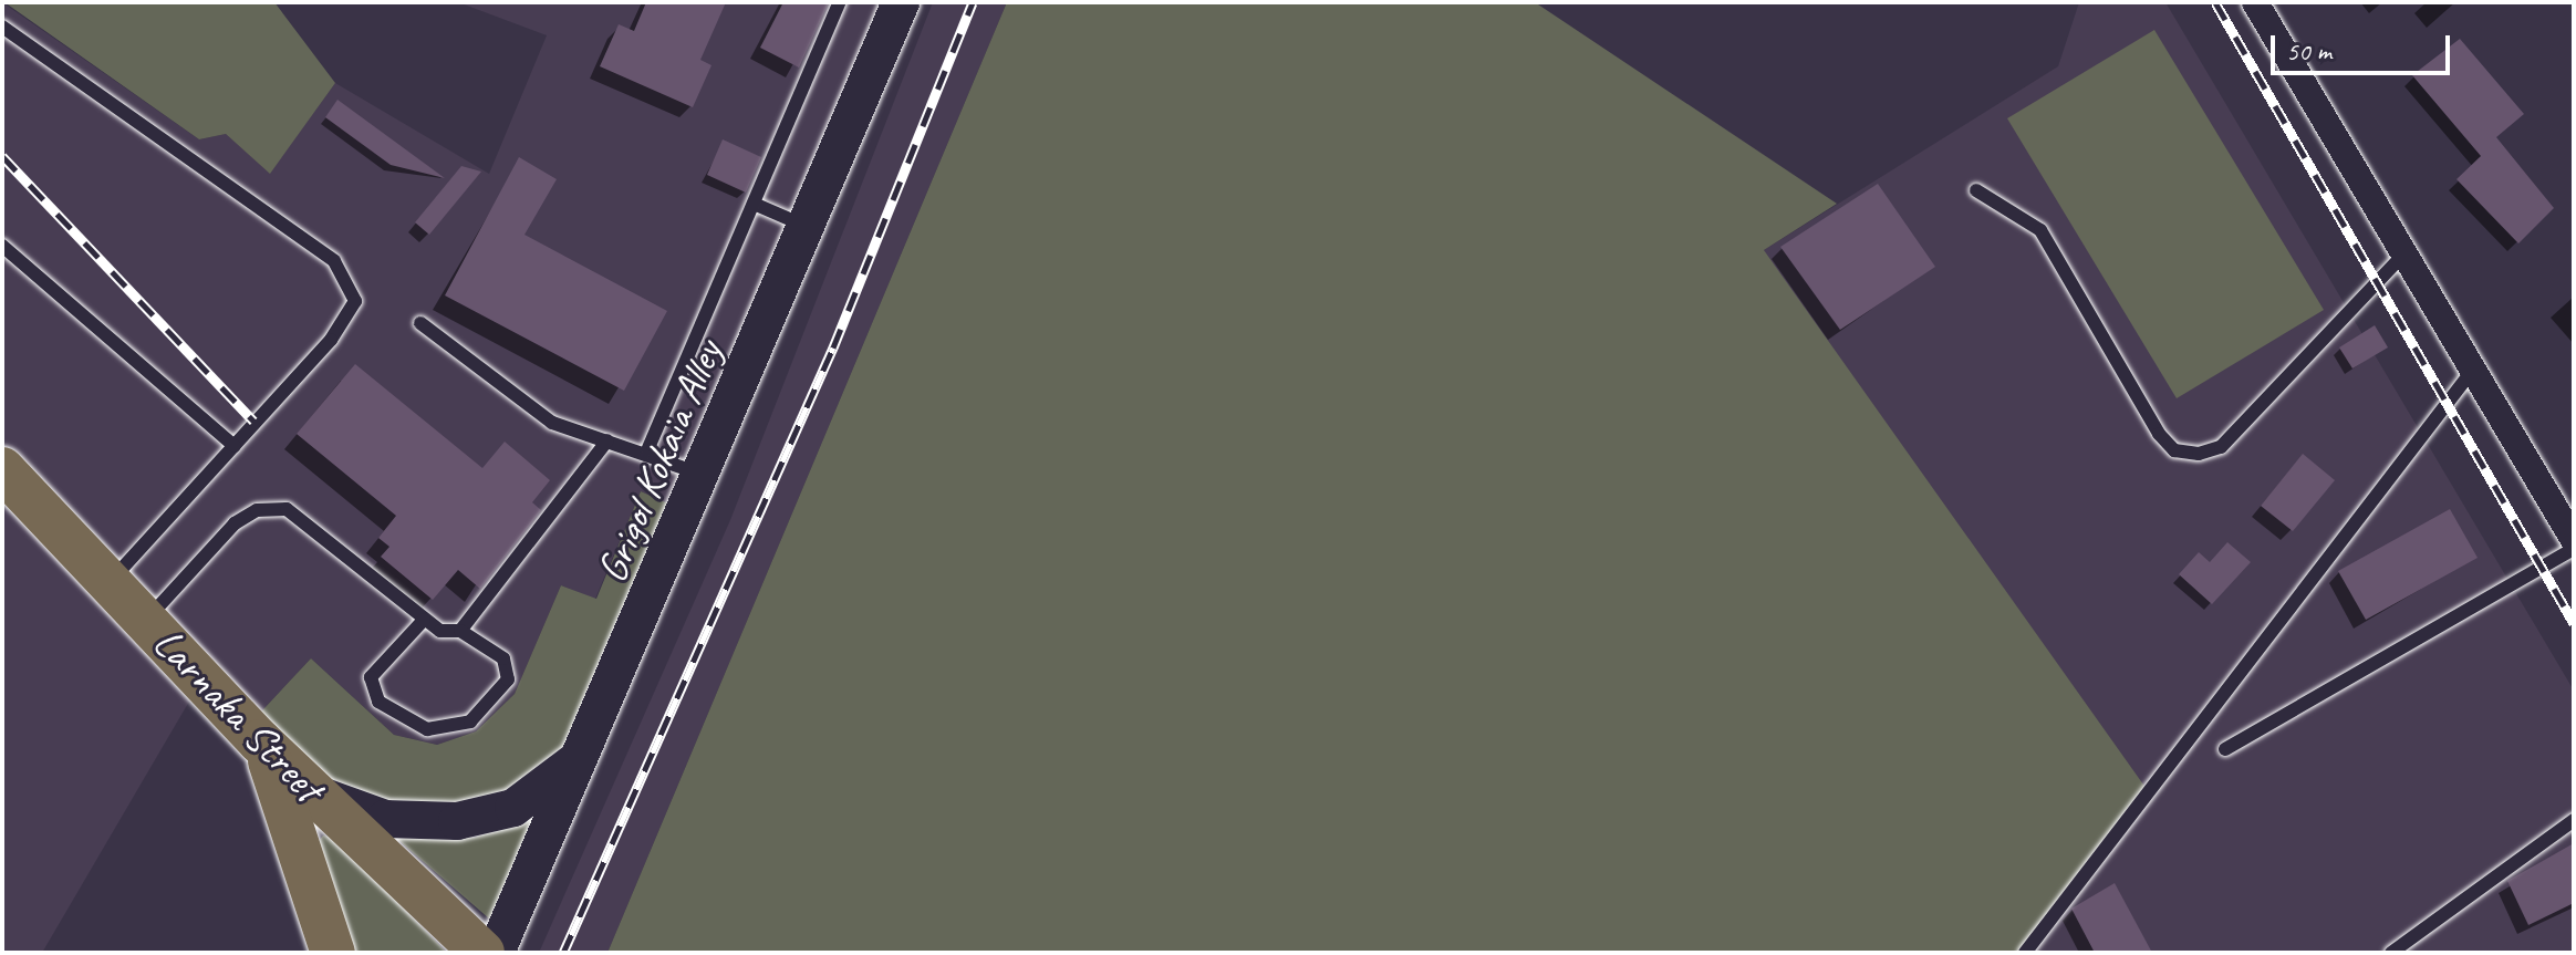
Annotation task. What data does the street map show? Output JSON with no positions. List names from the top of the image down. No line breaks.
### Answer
{"streets":{"highway":["Larnaka Street"],"main road":["Grigol Kokaia Alley"]},"scale_bar":"50 m"}
